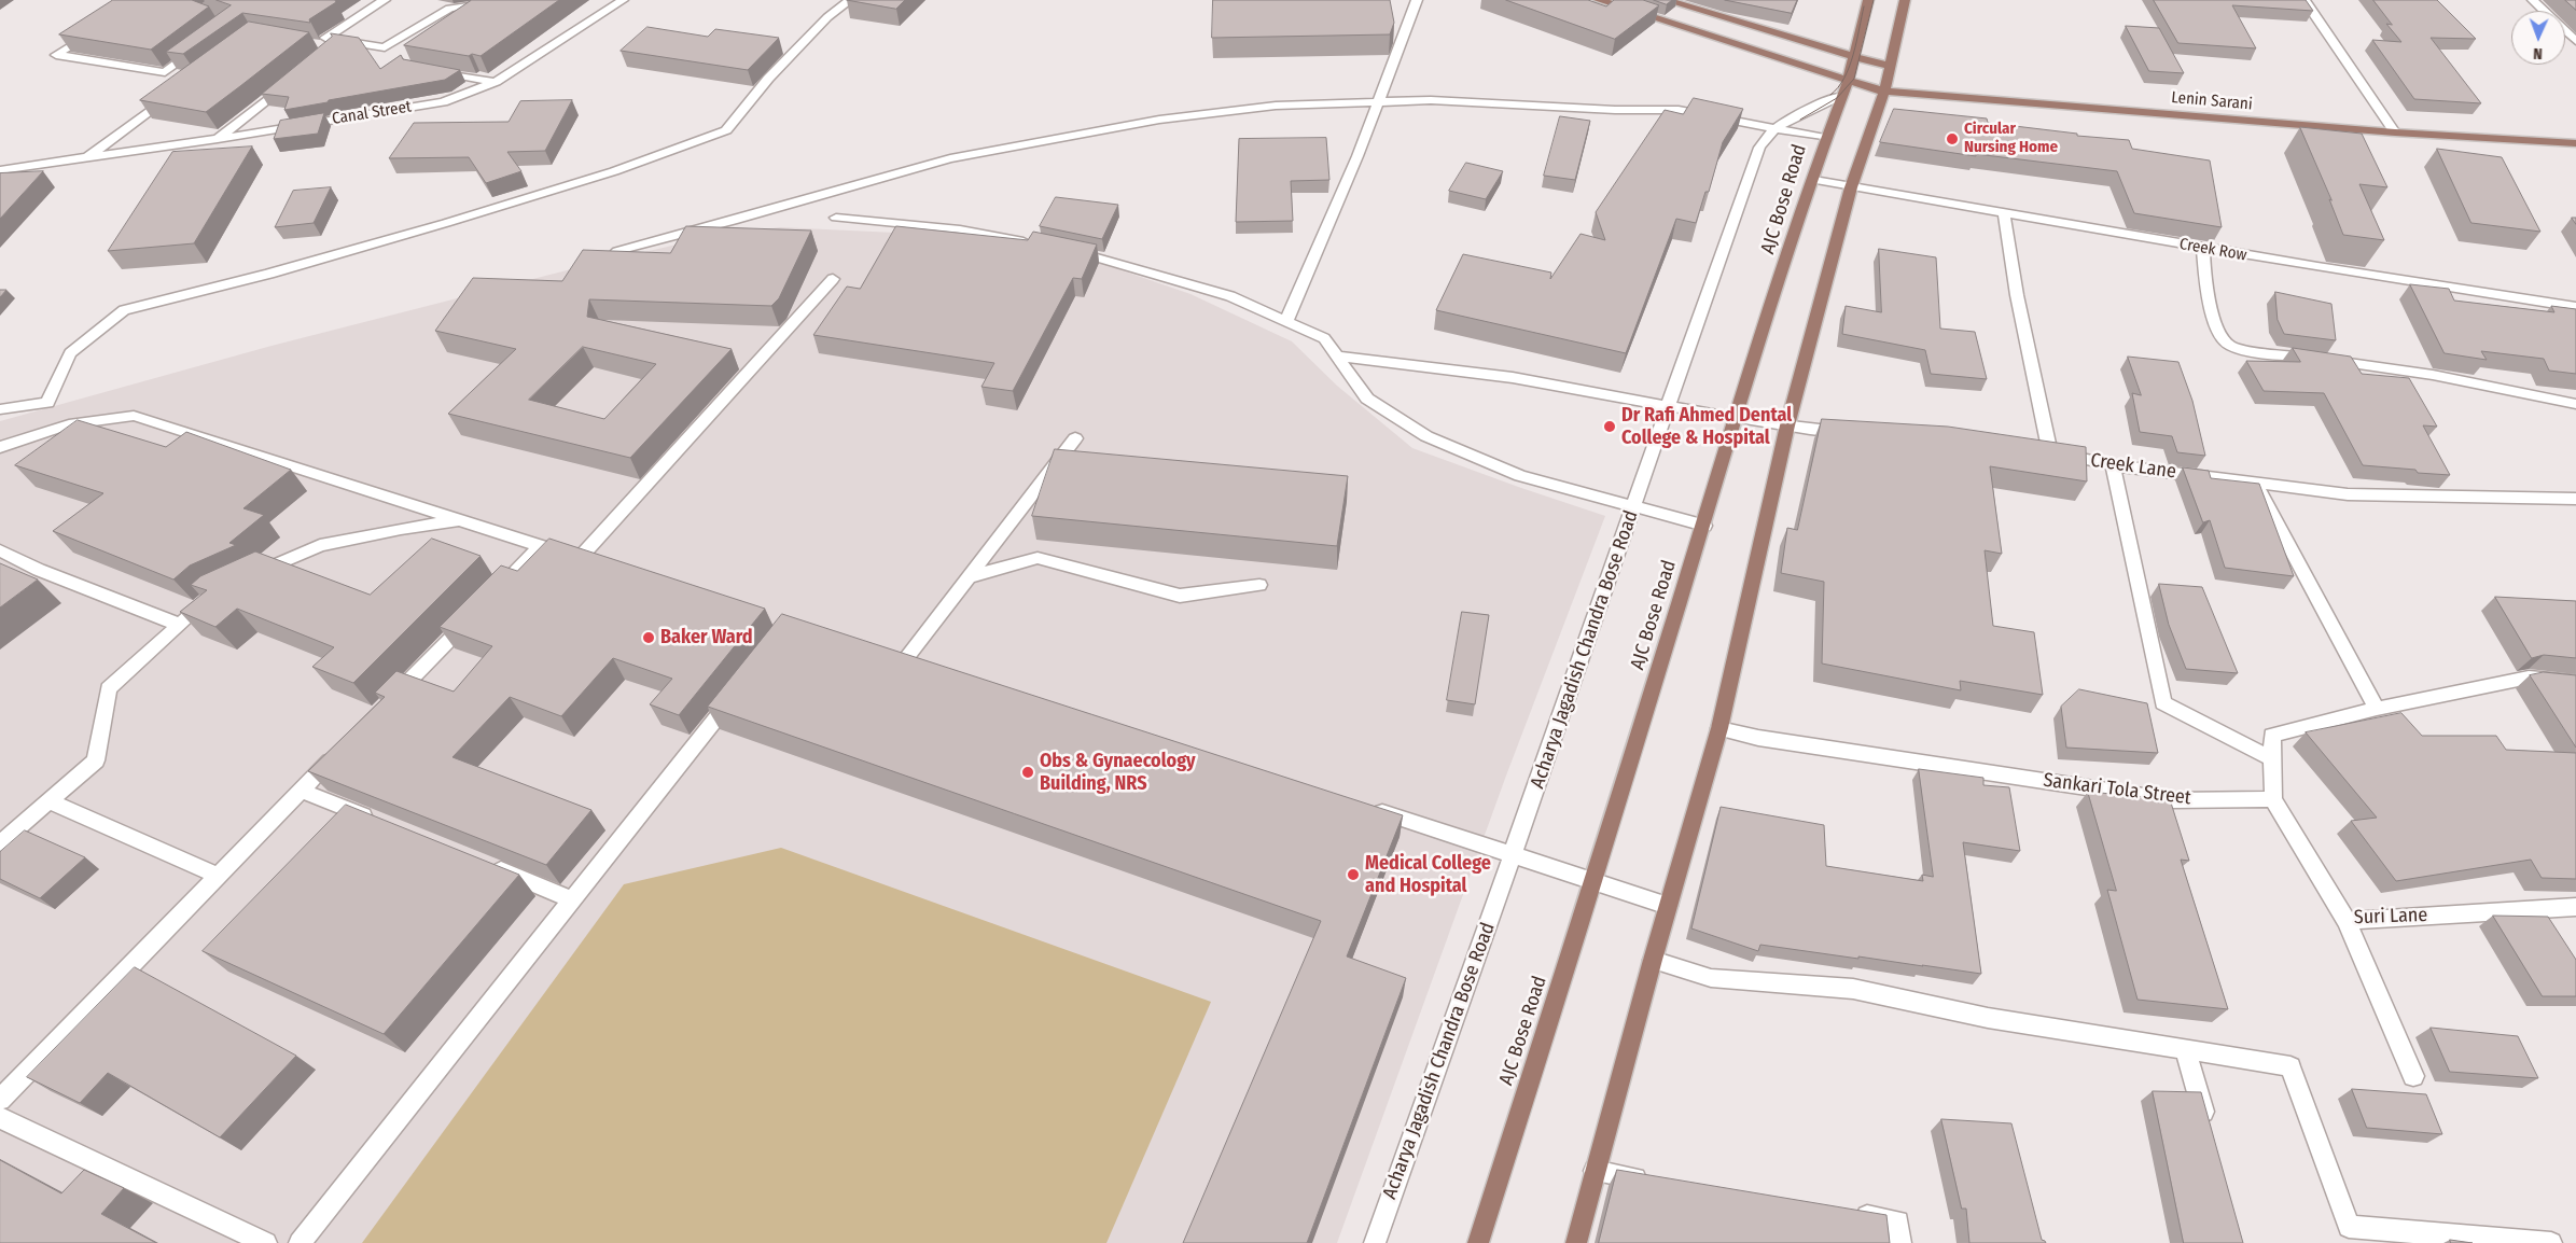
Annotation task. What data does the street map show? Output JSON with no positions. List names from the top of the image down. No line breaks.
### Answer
{"streets":{"main road":["Lenin Sarani","AJC Bose Road"],"street":["Canal Street","Creek Row","Creek Lane","Acharya Jagadish Chandra Bose Road","Sankari Tola Street","Suri Lane"]},"crossings":[["Lenin Sarani","AJC Bose Road"],["AJC Bose Road","Acharya Jagadish Chandra Bose Road"],["Sankari Tola Street","Suri Lane"]],"places":["Circular Nursing Home","Dr Rafi Ahmed Dental College & Hospital","Baker Ward","Obs & Gynaecology Building, NRS","Medical College and Hospital"],"north":"bottom"}
